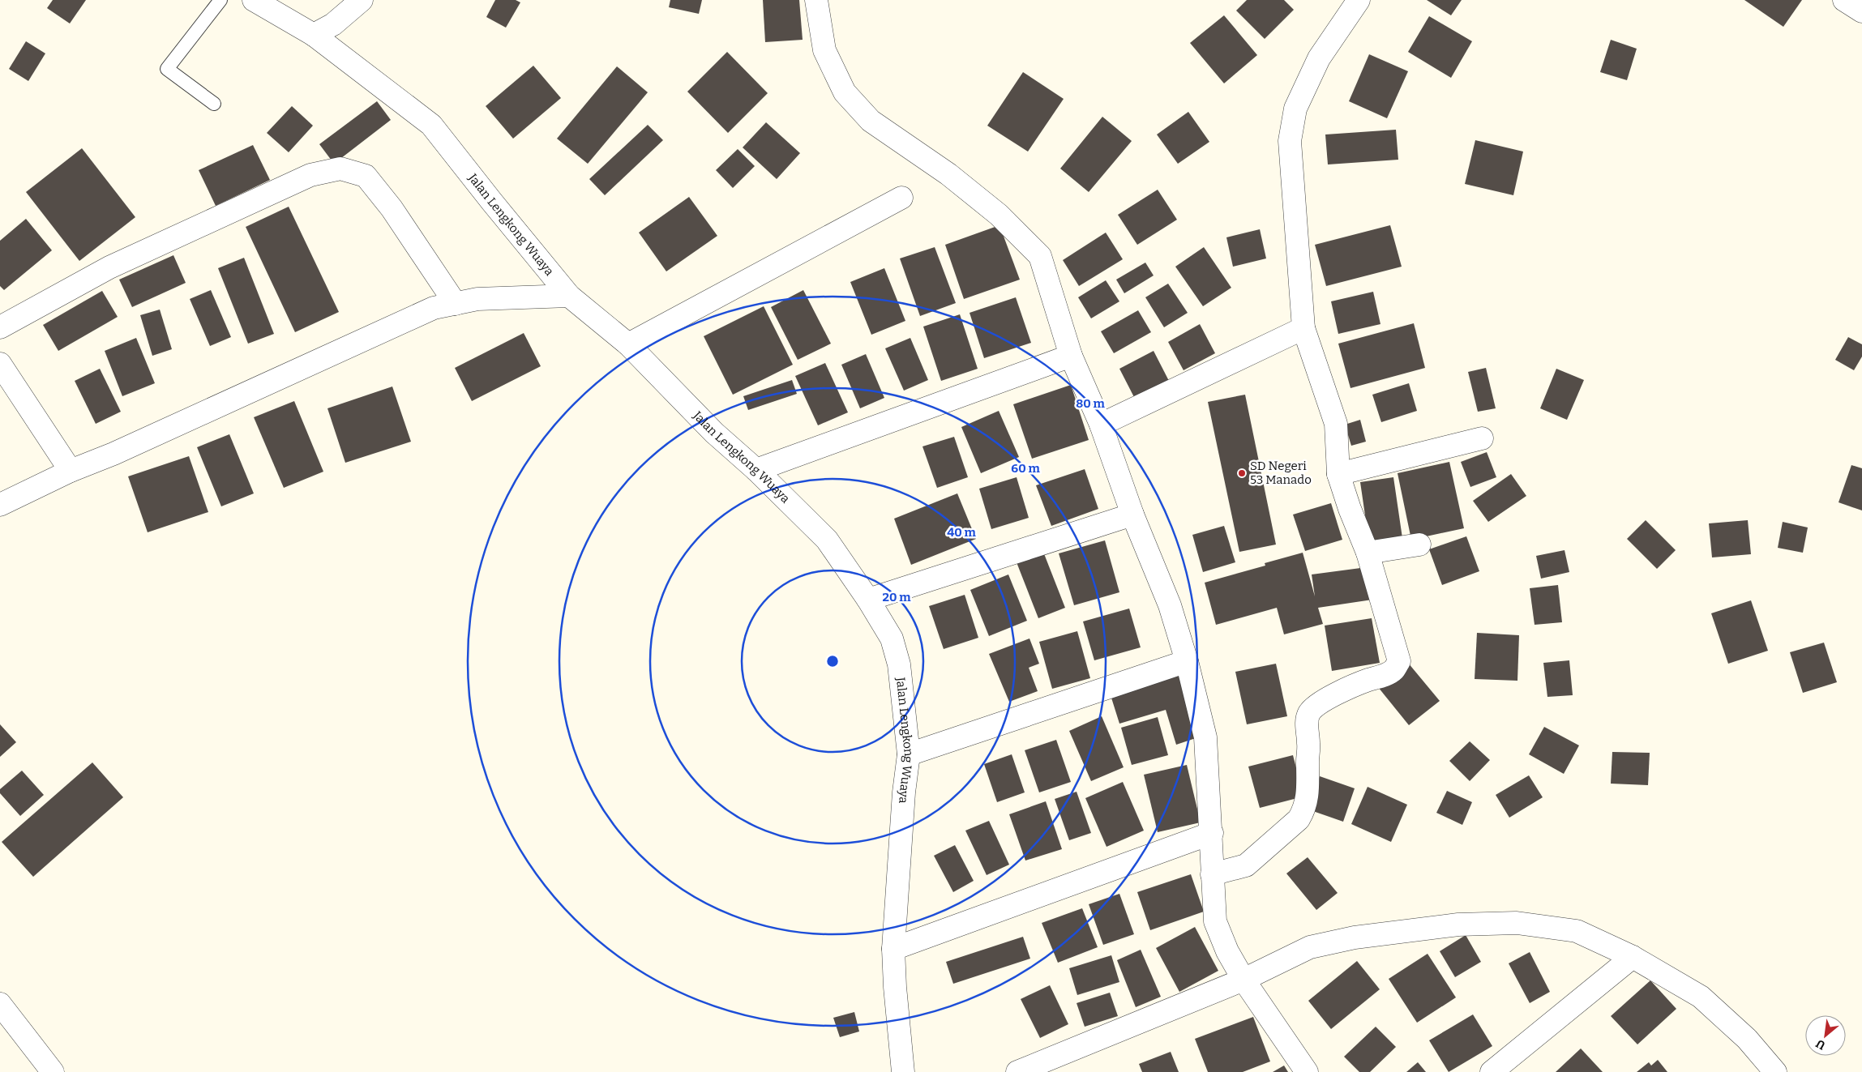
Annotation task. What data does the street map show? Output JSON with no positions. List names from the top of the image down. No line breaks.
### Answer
{"streets":{"street":["Jalan Lengkong Wuaya"]},"places":["SD Negeri 53 Manado"],"north":"bottom left","rings":["80 m","60 m","40 m","20 m"]}
